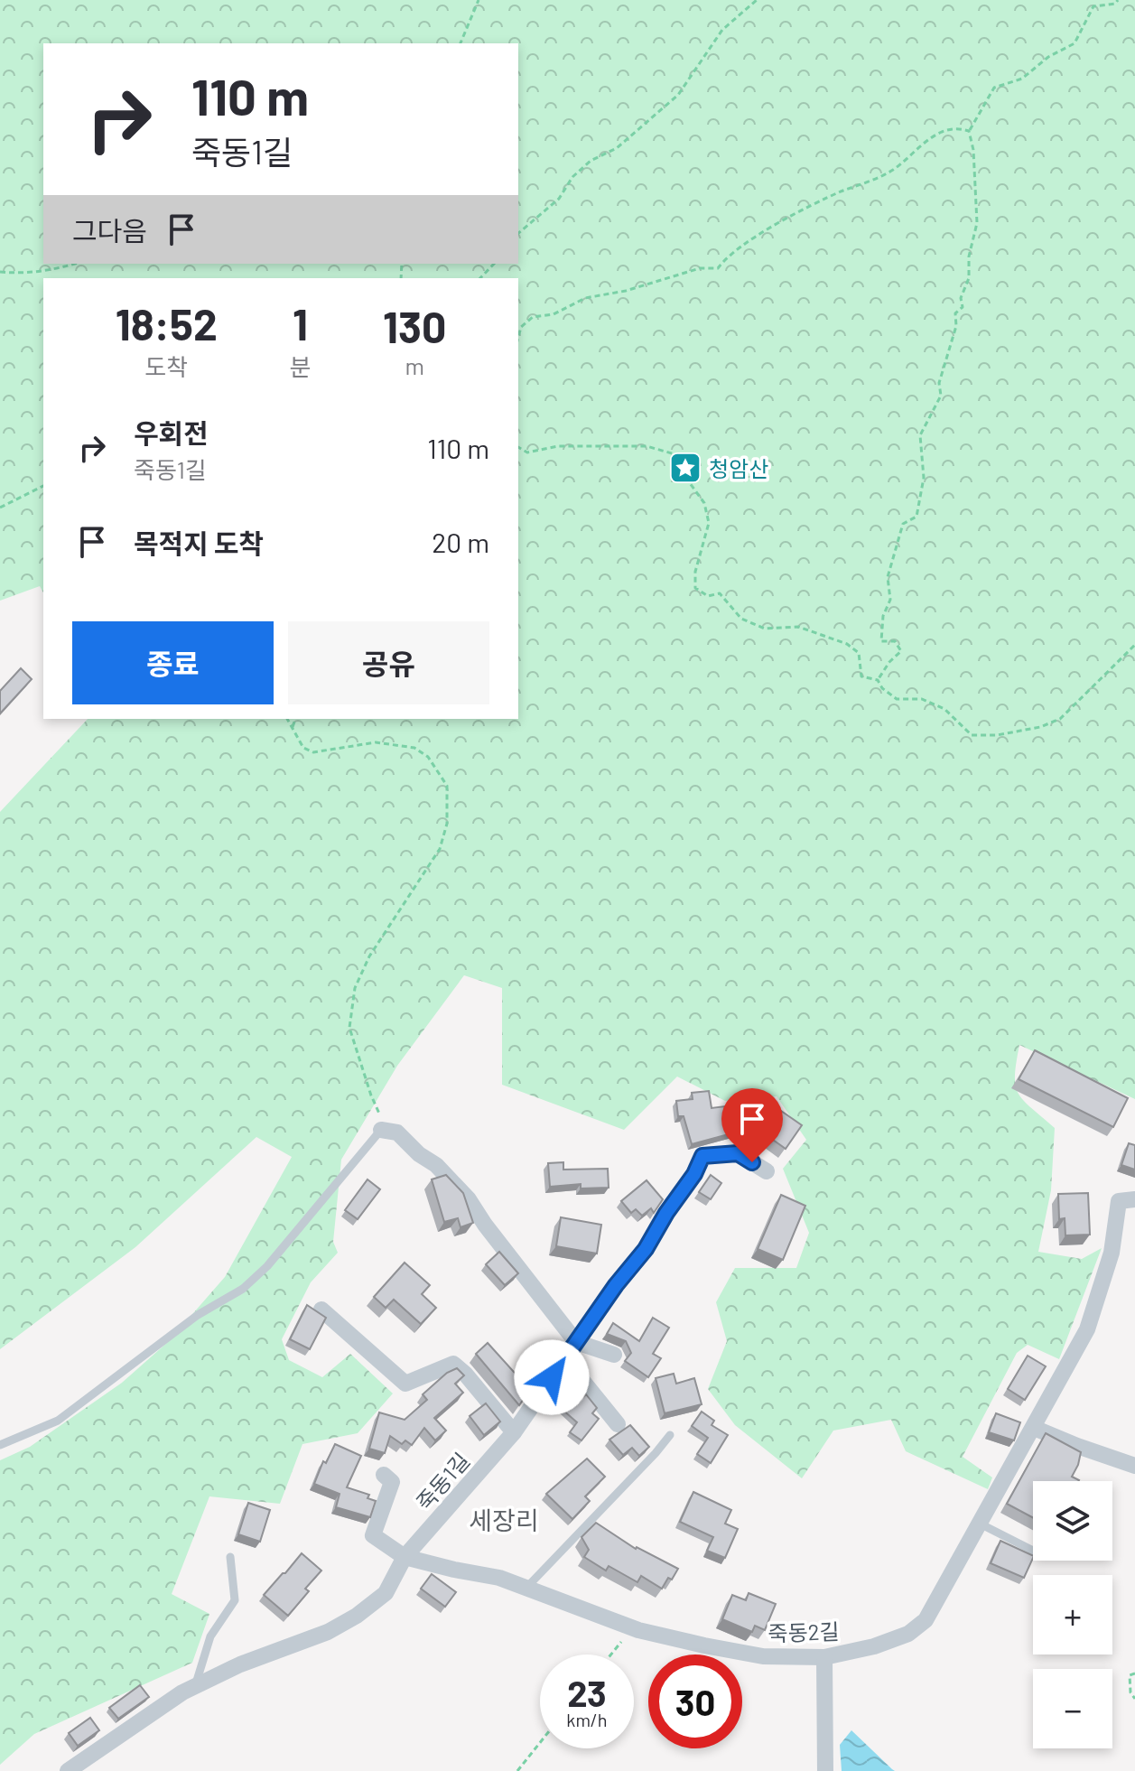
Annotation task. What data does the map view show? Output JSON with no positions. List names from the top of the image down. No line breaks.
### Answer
{"streets":{"street":["죽동1길","죽동2길"]},"crossings":[["죽동1길","죽동2길"]],"districts":["세장리"],"places":{"place":["청암산"]},"page":{"turn":["110 m","죽동1길"],"then":"그다음","eta":["18:52","도착","1","분","130","m"],"list":[{"name":"우회전","note":"죽동1길","value":"110 m"},{"name":"목적지 도착","value":"20 m"}],"buttons":["종료","공유"],"map_buttons":["+","−"],"speed":"23 km/h","limit":"30"}}
